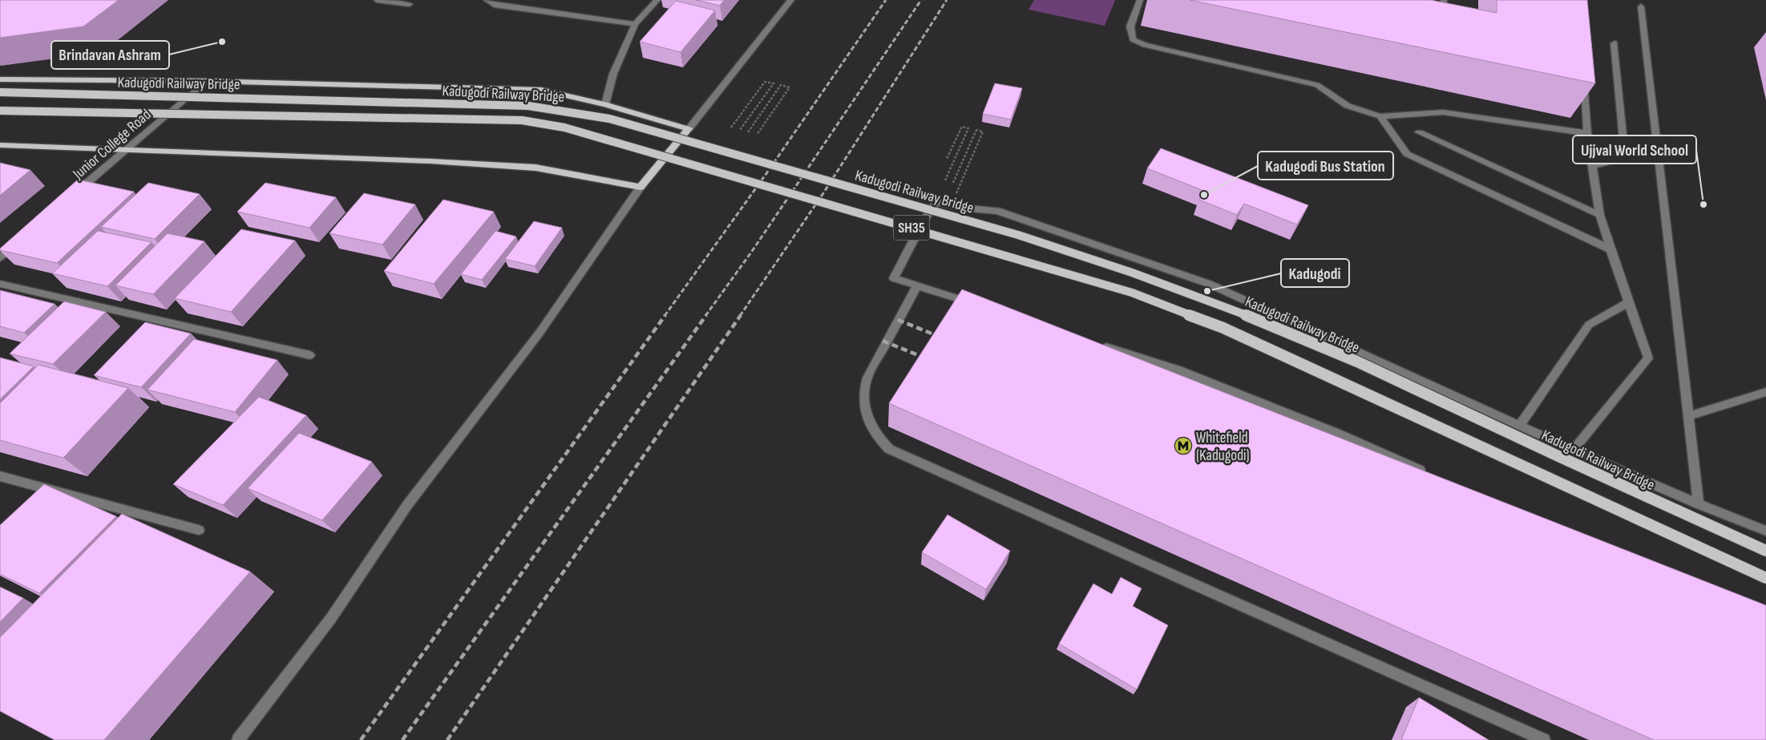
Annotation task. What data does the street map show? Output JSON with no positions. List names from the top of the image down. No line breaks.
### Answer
{"streets":{"main road":["Kadugodi Railway Bridge","SH35"],"street":["Junior College Road"]},"places":{"other":["Brindavan Ashram","Kadugodi Bus Station","Ujjval World School","Kadugodi"],"metro station":["Whitefield (Kadugodi)"]}}
